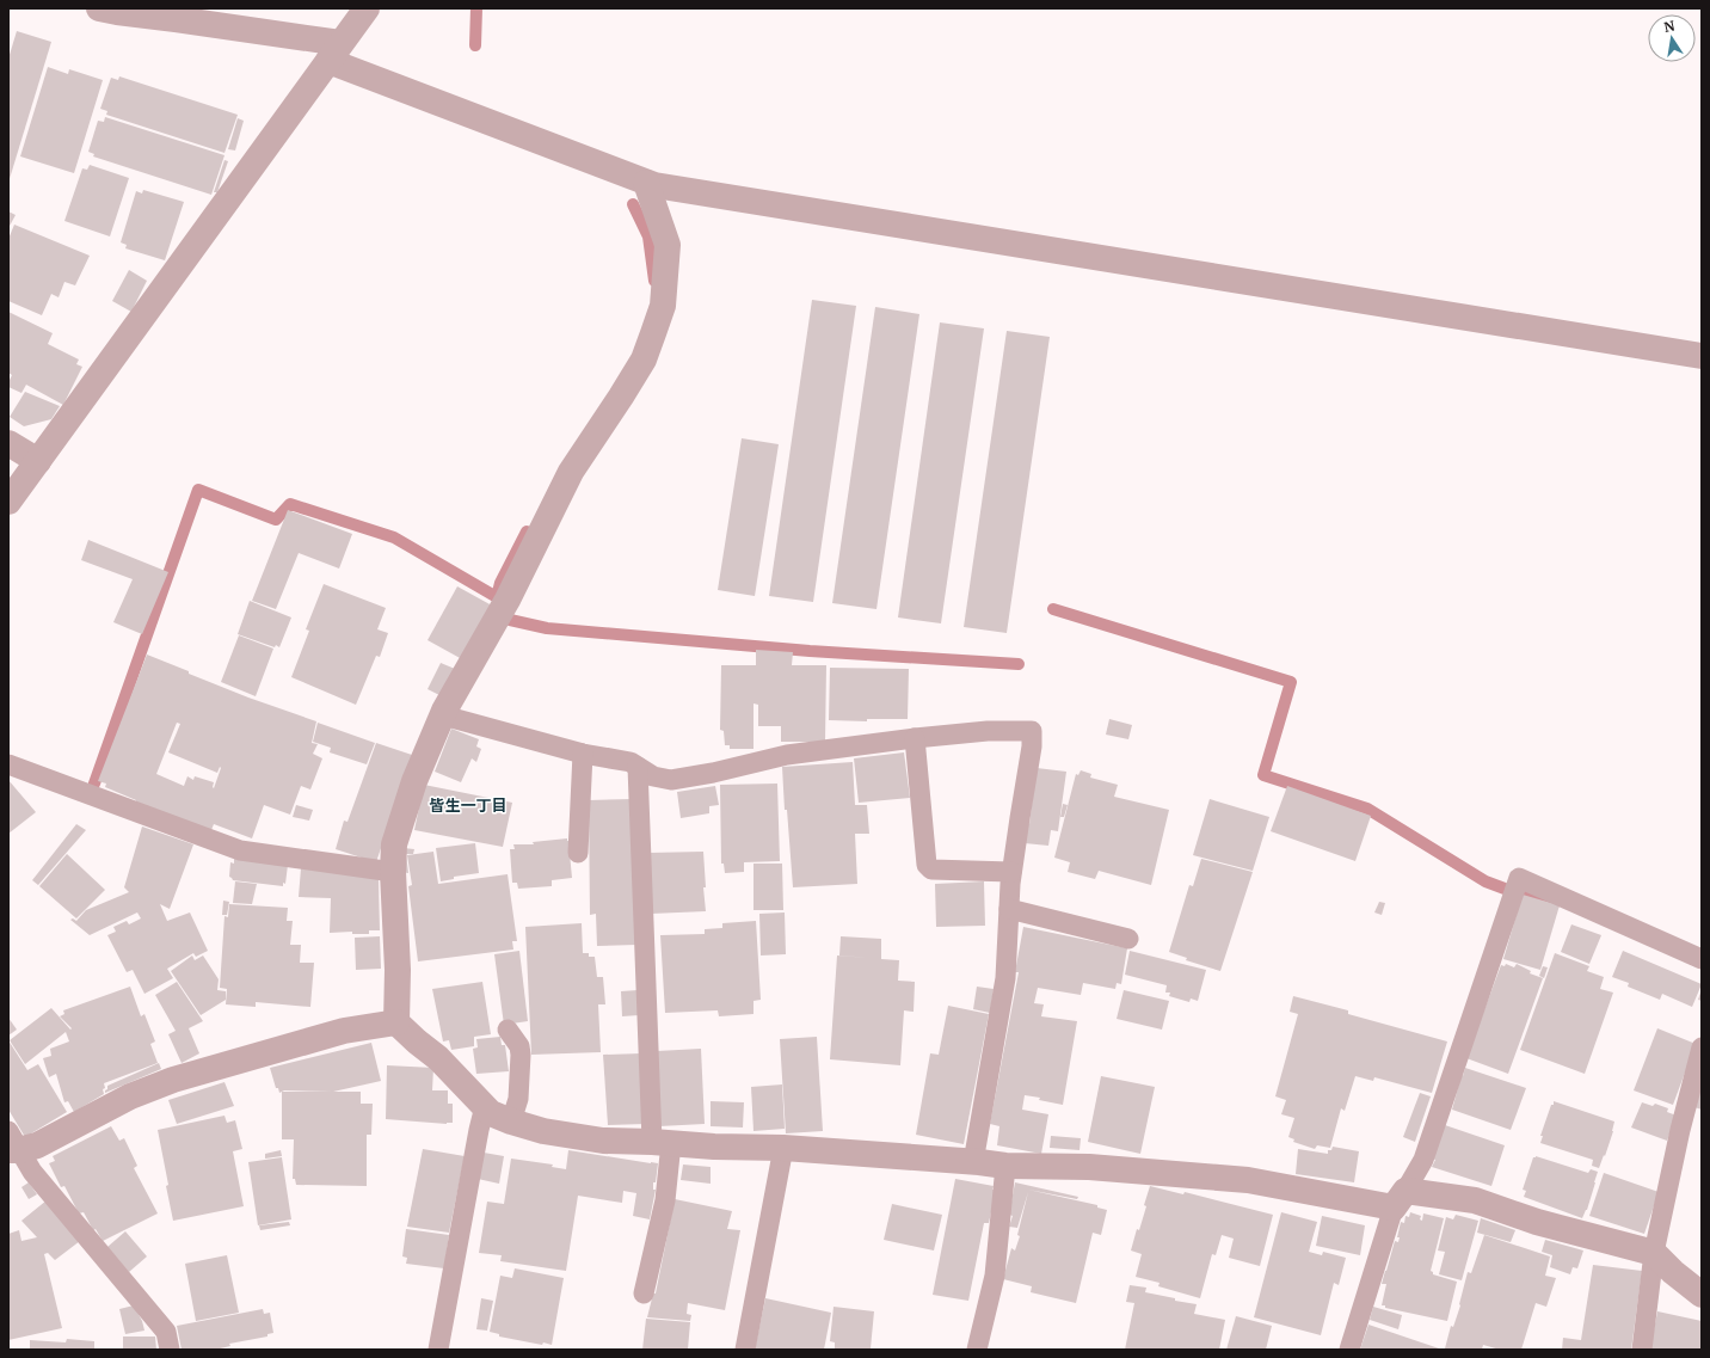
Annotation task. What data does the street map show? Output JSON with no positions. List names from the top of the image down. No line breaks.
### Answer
{"districts":["皆生一丁目"],"north":"top"}
